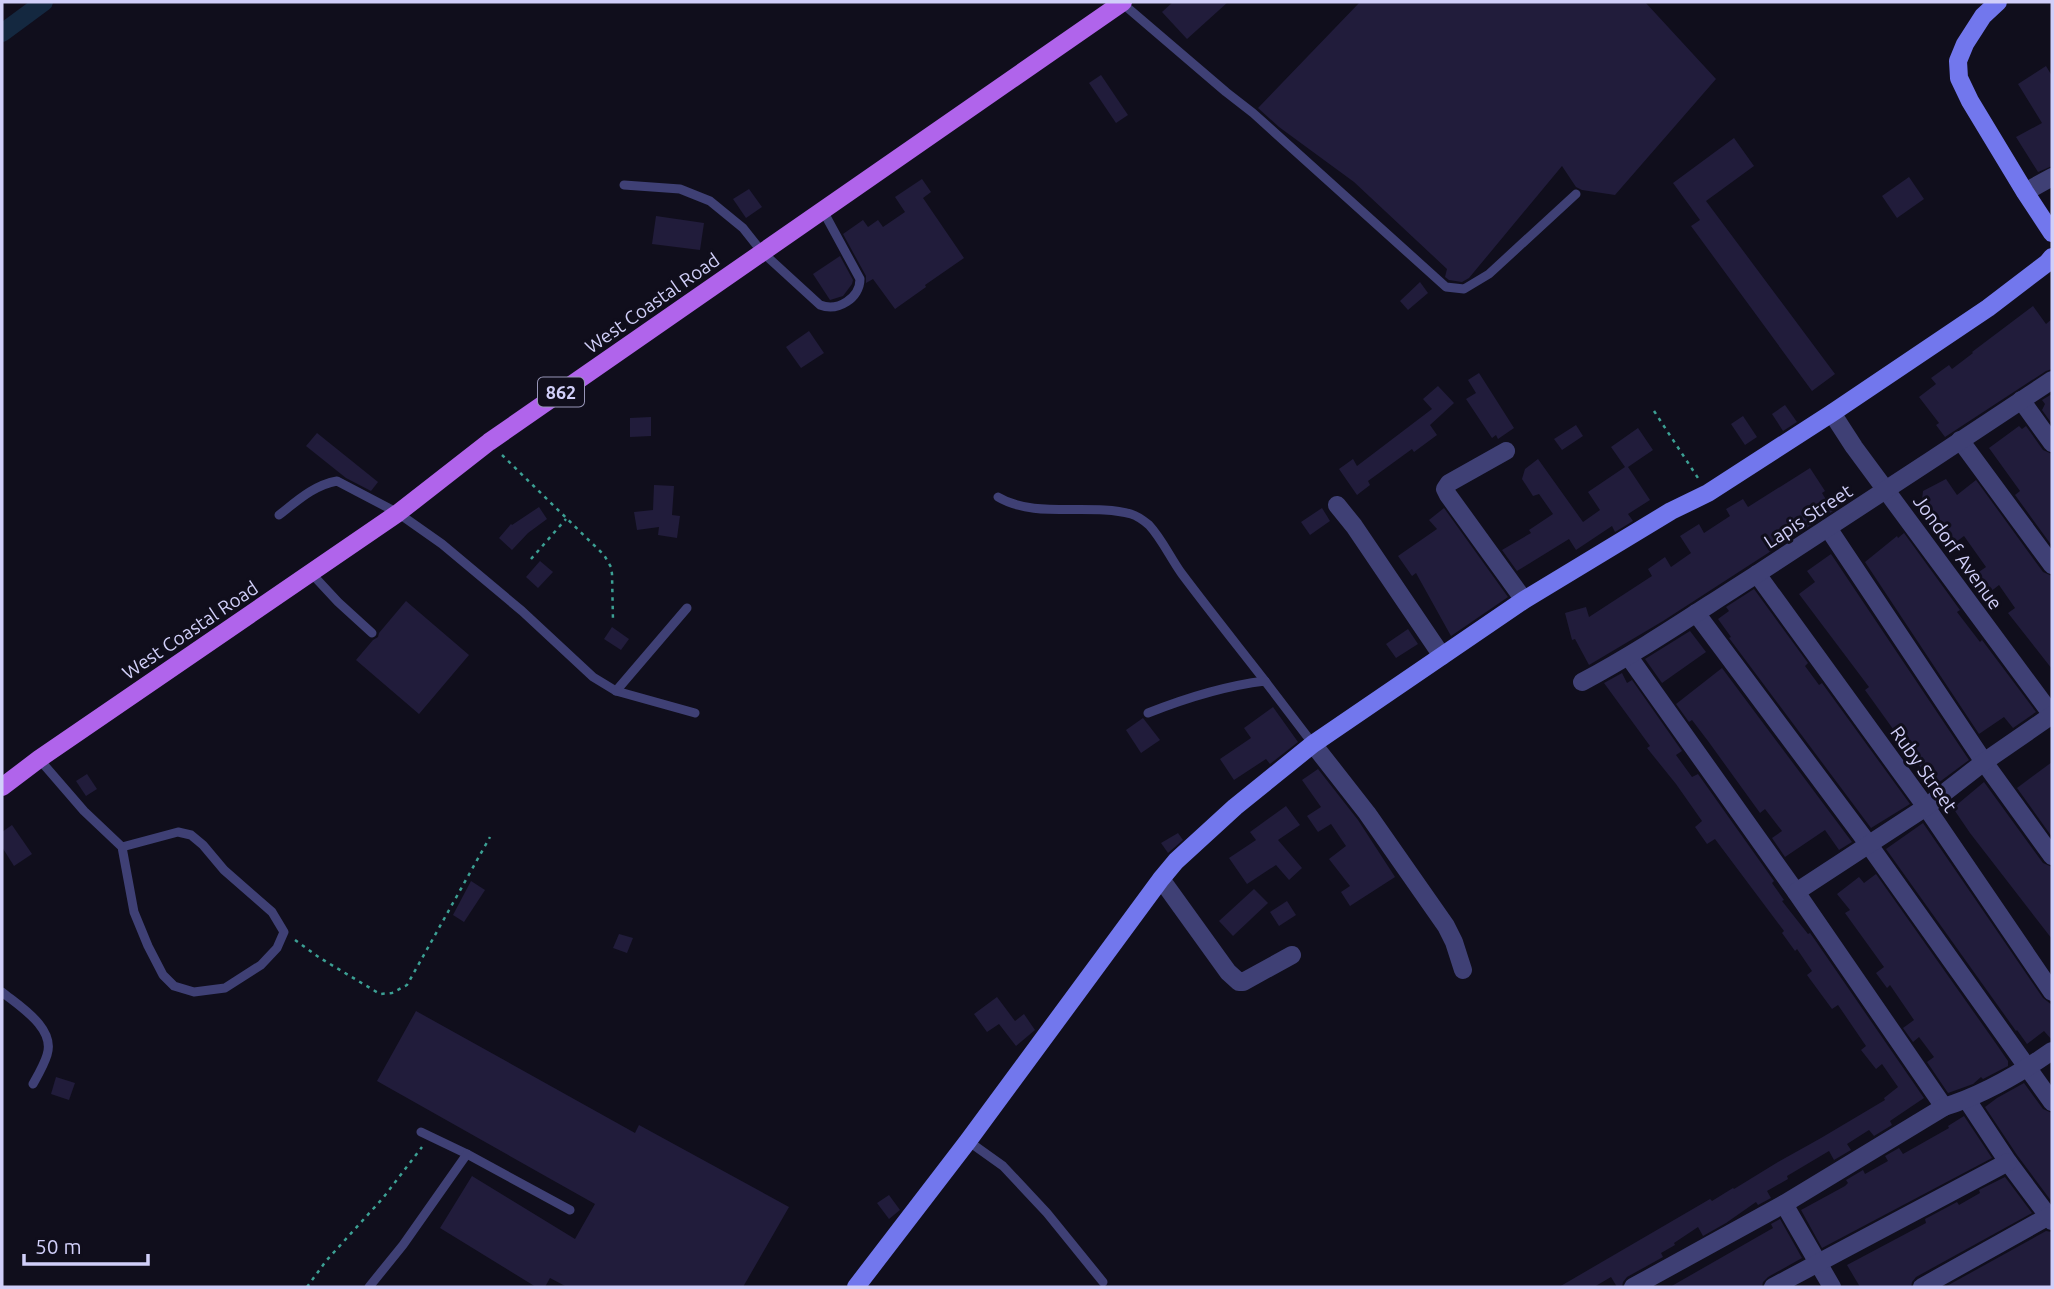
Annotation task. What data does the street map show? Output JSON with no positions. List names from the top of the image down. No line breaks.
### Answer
{"streets":{"main road":["West Coastal Road","862"],"street":["Lapis Street","Jondorf Avenue","Ruby Street"]},"crossings":[["Lapis Street","Jondorf Avenue"],["Lapis Street","Ruby Street"]],"scale_bar":"50 m"}
